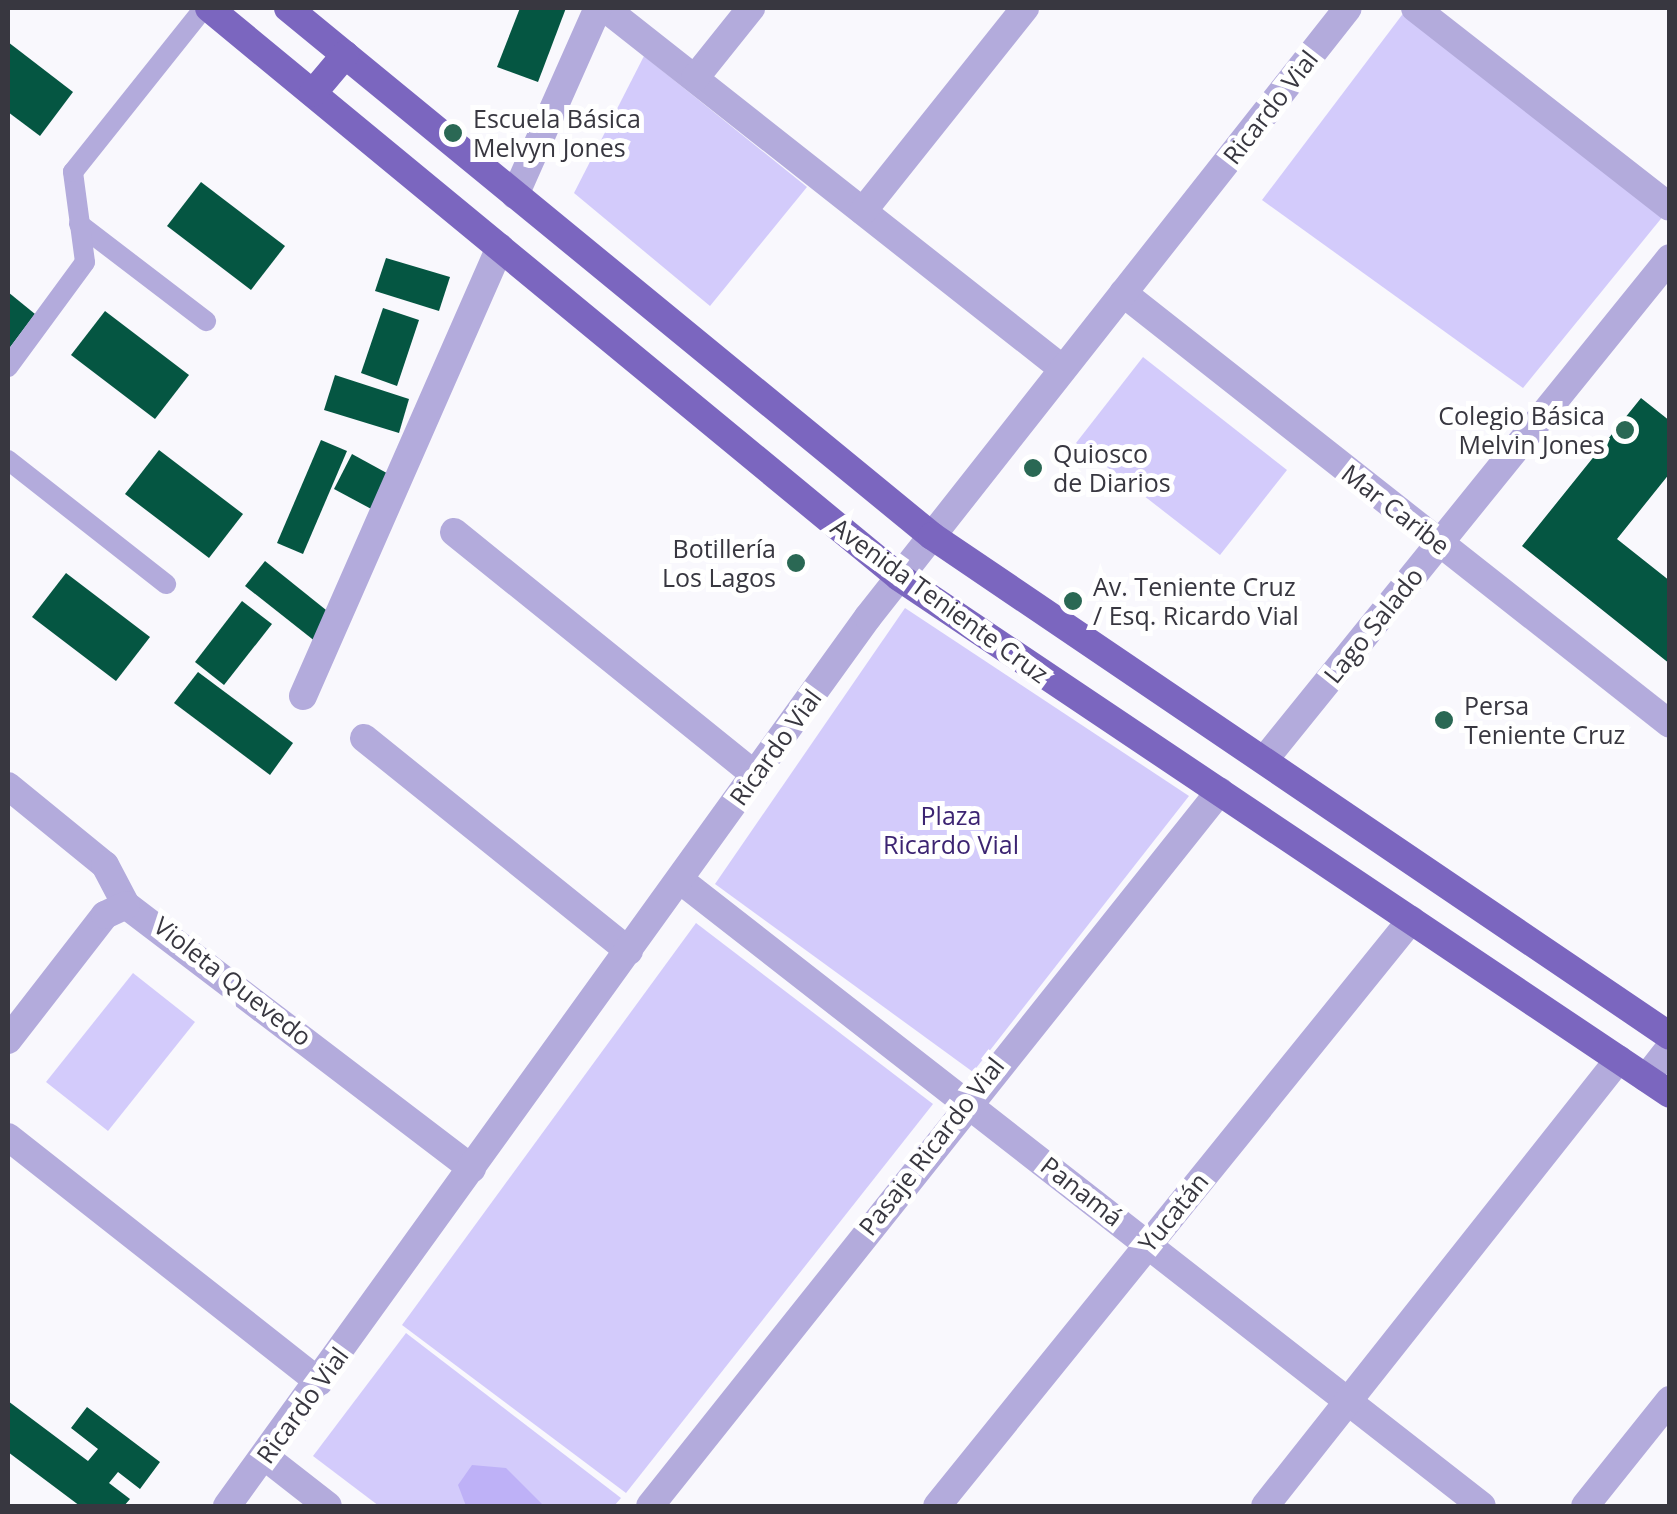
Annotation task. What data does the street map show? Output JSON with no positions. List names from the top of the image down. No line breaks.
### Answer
{"streets":{"main road":["Avenida Teniente Cruz"],"street":["Ricardo Vial","Mar Caribe","Lago Salado","Violeta Quevedo","Pasaje Ricardo Vial","Panamá","Yucatán"]},"crossings":[["Ricardo Vial","Mar Caribe"],["Ricardo Vial","Avenida Teniente Cruz"],["Ricardo Vial","Violeta Quevedo"],["Ricardo Vial","Panamá"],["Mar Caribe","Lago Salado"],["Avenida Teniente Cruz","Lago Salado"],["Avenida Teniente Cruz","Pasaje Ricardo Vial"],["Avenida Teniente Cruz","Yucatán"],["Pasaje Ricardo Vial","Panamá"],["Panamá","Yucatán"]],"parks":["Plaza Ricardo Vial"],"places":["Escuela Básica Melvyn Jones","Colegio Básica Melvin Jones","Quiosco de Diarios","Botillería Los Lagos","Av. Teniente Cruz / Esq. Ricardo Vial","Persa Teniente Cruz"]}
